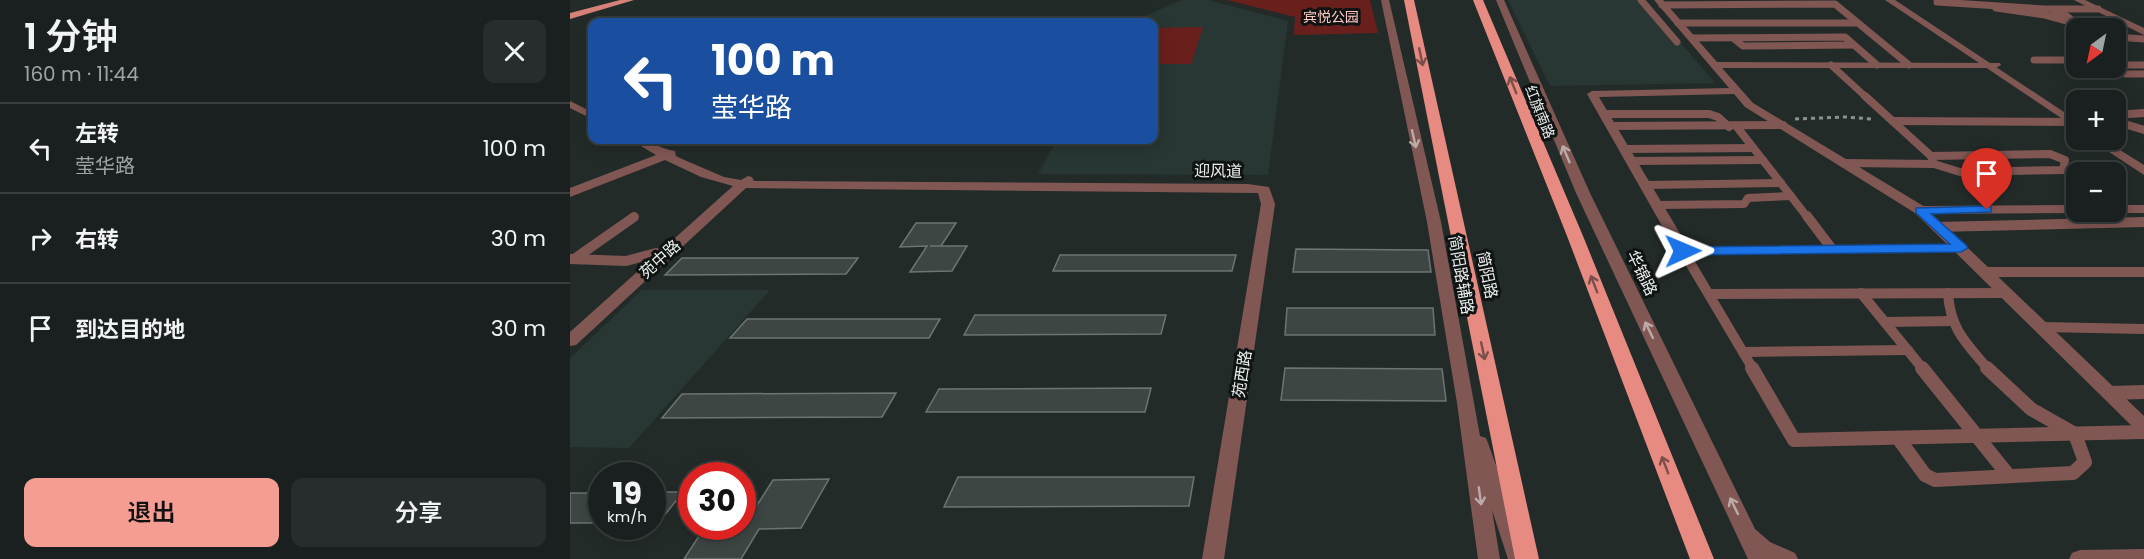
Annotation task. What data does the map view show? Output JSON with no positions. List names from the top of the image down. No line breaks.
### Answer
{"streets":{"highway":["红旗南路","简阳路"],"street":["迎风道","苑中路","华锦路","简阳路辅路","苑西路"]},"crossings":[["迎风道","苑中路"],["迎风道","苑西路"]],"one_way":["红旗南路","华锦路","简阳路辅路","简阳路"],"parks":["宾悦公园"],"north":"bottom left","page":{"heading":["1 分钟","160 m · 11:44"],"map_buttons":["+","−"],"turn":["100 m","莹华路"],"list":[{"name":"左转","note":"莹华路","value":"100 m"},{"name":"右转","value":"30 m"},{"name":"到达目的地","value":"30 m"}],"speed":"19 km/h","limit":"30","buttons":["退出","分享"]}}
